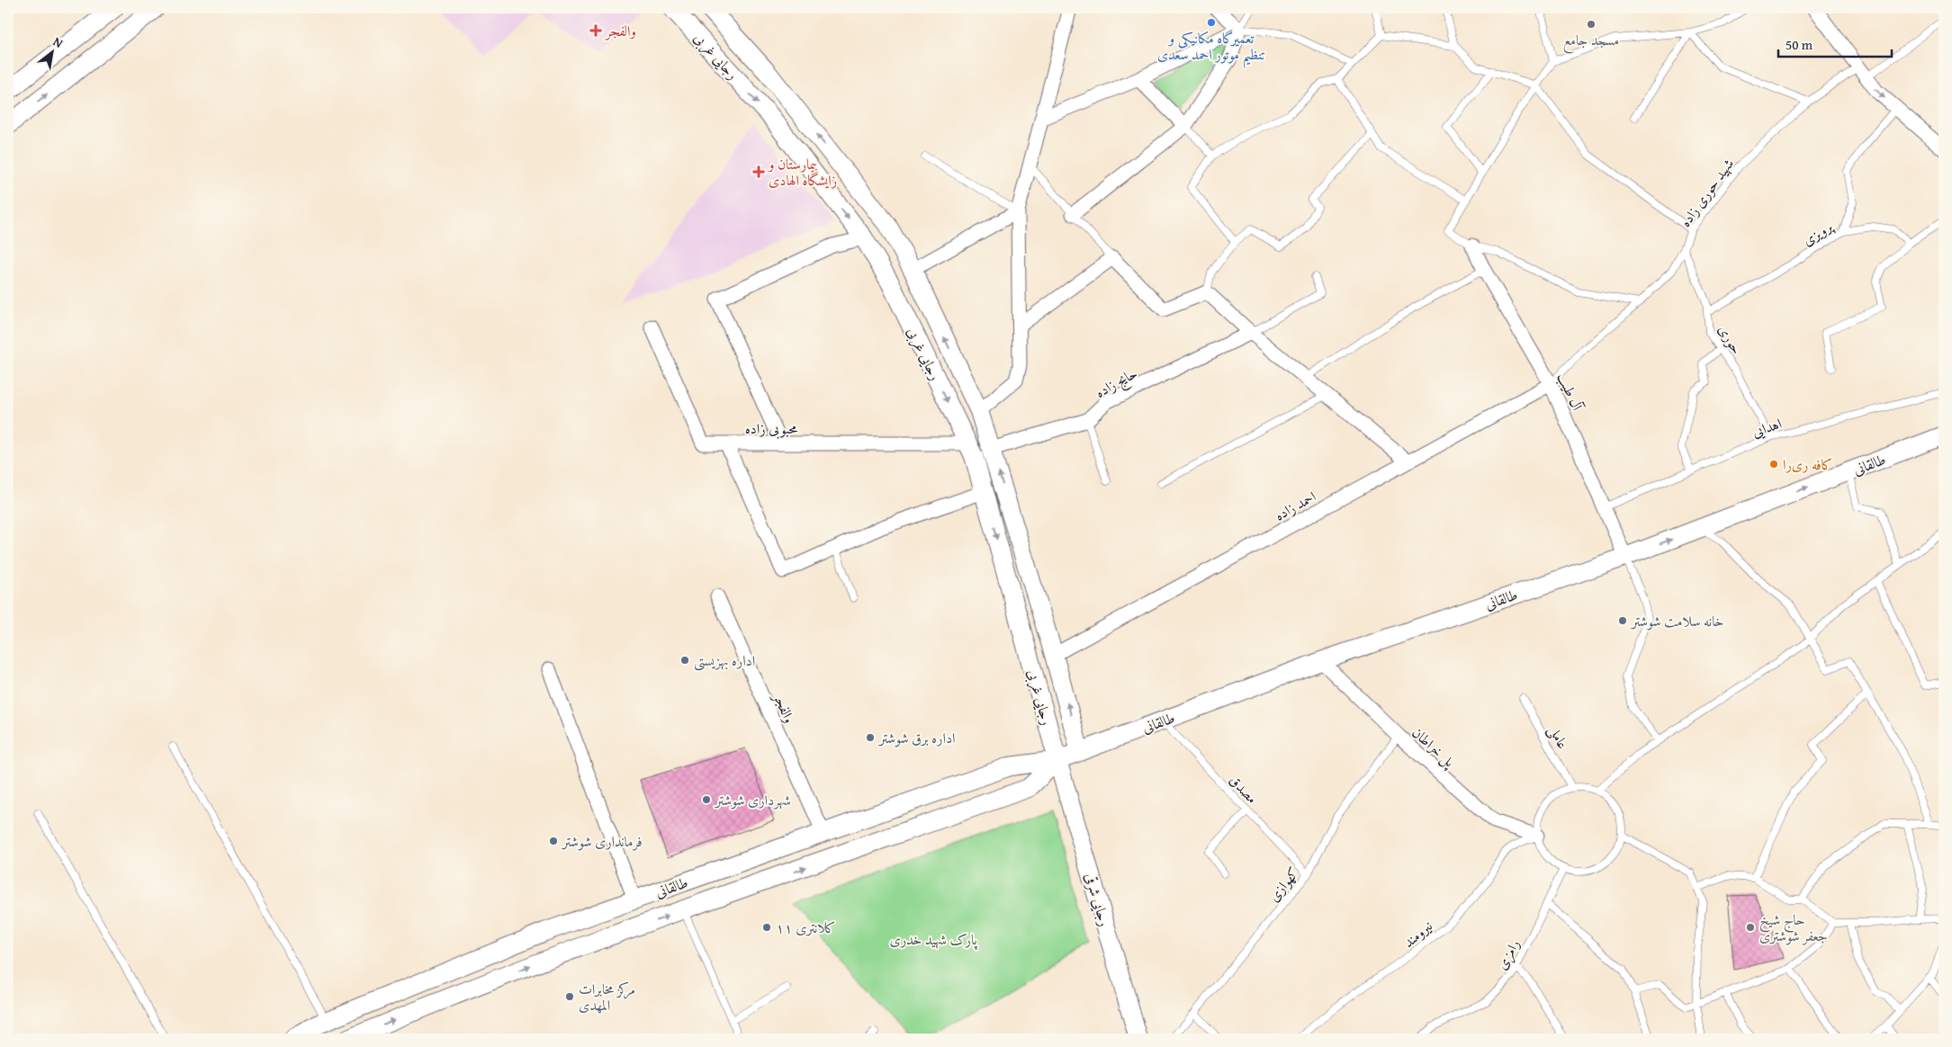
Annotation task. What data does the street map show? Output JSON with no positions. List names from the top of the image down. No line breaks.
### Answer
{"streets":{"main road":["رجایی غربی","طالقانی","رجایی شرقی"],"street":["حایج زاده","آل طیب","محبوبی زاده","احمد زاده","والفجر","پل خراطان"],"lane":["شهید حوری زاده","پرویزی","حوری","اهدایی","عاملی","مصدق","کهوازی","نیرومند","رامزی"]},"crossings":[["رجایی غربی","حایج زاده"],["رجایی غربی","محبوبی زاده"],["رجایی غربی","طالقانی"],["رجایی غربی","احمد زاده"],["رجایی غربی","رجایی شرقی"],["شهید حوری زاده","حوری"],["شهید حوری زاده","آل طیب"],["شهید حوری زاده","احمد زاده"],["پرویزی","حوری"],["حوری","اهدایی"],["آل طیب","اهدایی"],["آل طیب","طالقانی"],["آل طیب","احمد زاده"],["طالقانی","والفجر"],["طالقانی","پل خراطان"],["طالقانی","مصدق"],["طالقانی","رجایی شرقی"],["عاملی","پل خراطان"],["عاملی","نیرومند"],["عاملی","رامزی"],["پل خراطان","کهوازی"],["پل خراطان","نیرومند"],["پل خراطان","رامزی"],["مصدق","کهوازی"],["نیرومند","رامزی"]],"parks":["پارک شهید خدری"],"places":{"other":["تعمیرگاه مکانیکی و تنظیم موتور احمد سعدی","مسجد جامع","کافه‌ ری‌را","خانه سلامت شوشتر","اداره بهزیستی","اداره برق شوشتر","شهرداری شوشتر","فرمانداری شوشتر","کلانتری ۱۱","حاج شیخ جعفر شوشتری","مرکز مخابرات المهدی"],"health":["والفجر","بیمارستان و زایشگاه الهادی"]},"scale_bar":"50 m","north":"top right"}
